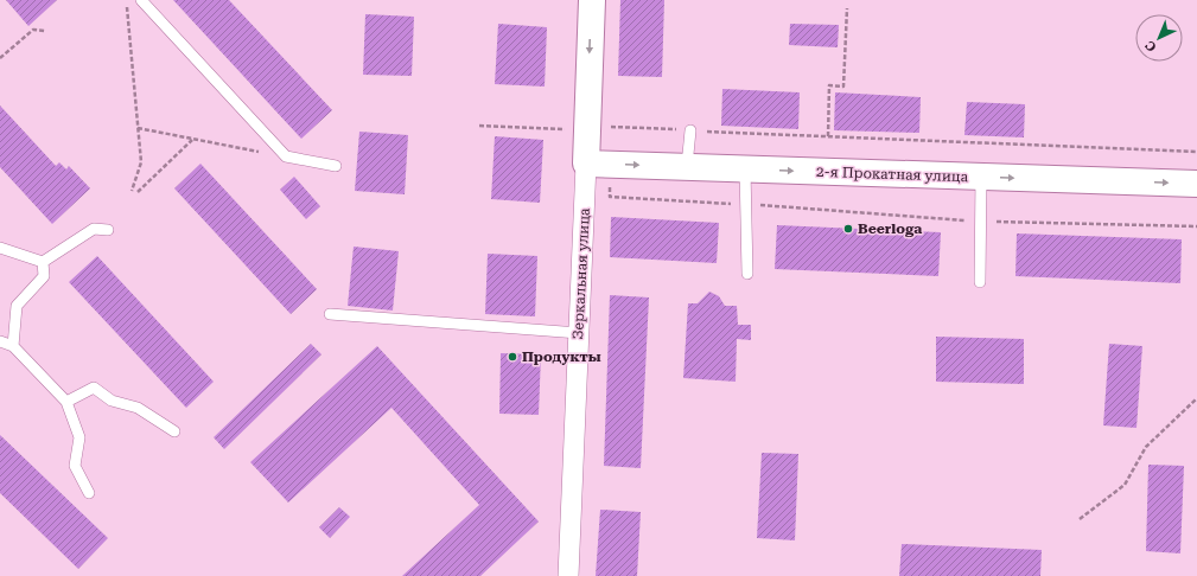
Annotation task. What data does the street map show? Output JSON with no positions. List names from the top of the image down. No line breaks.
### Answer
{"streets":{"street":["2-я Прокатная улица","Зеркальная улица"]},"crossings":[["2-я Прокатная улица","Зеркальная улица"]],"one_way":["2-я Прокатная улица"],"places":["Beerloga","Продукты"],"north":"bottom left"}
